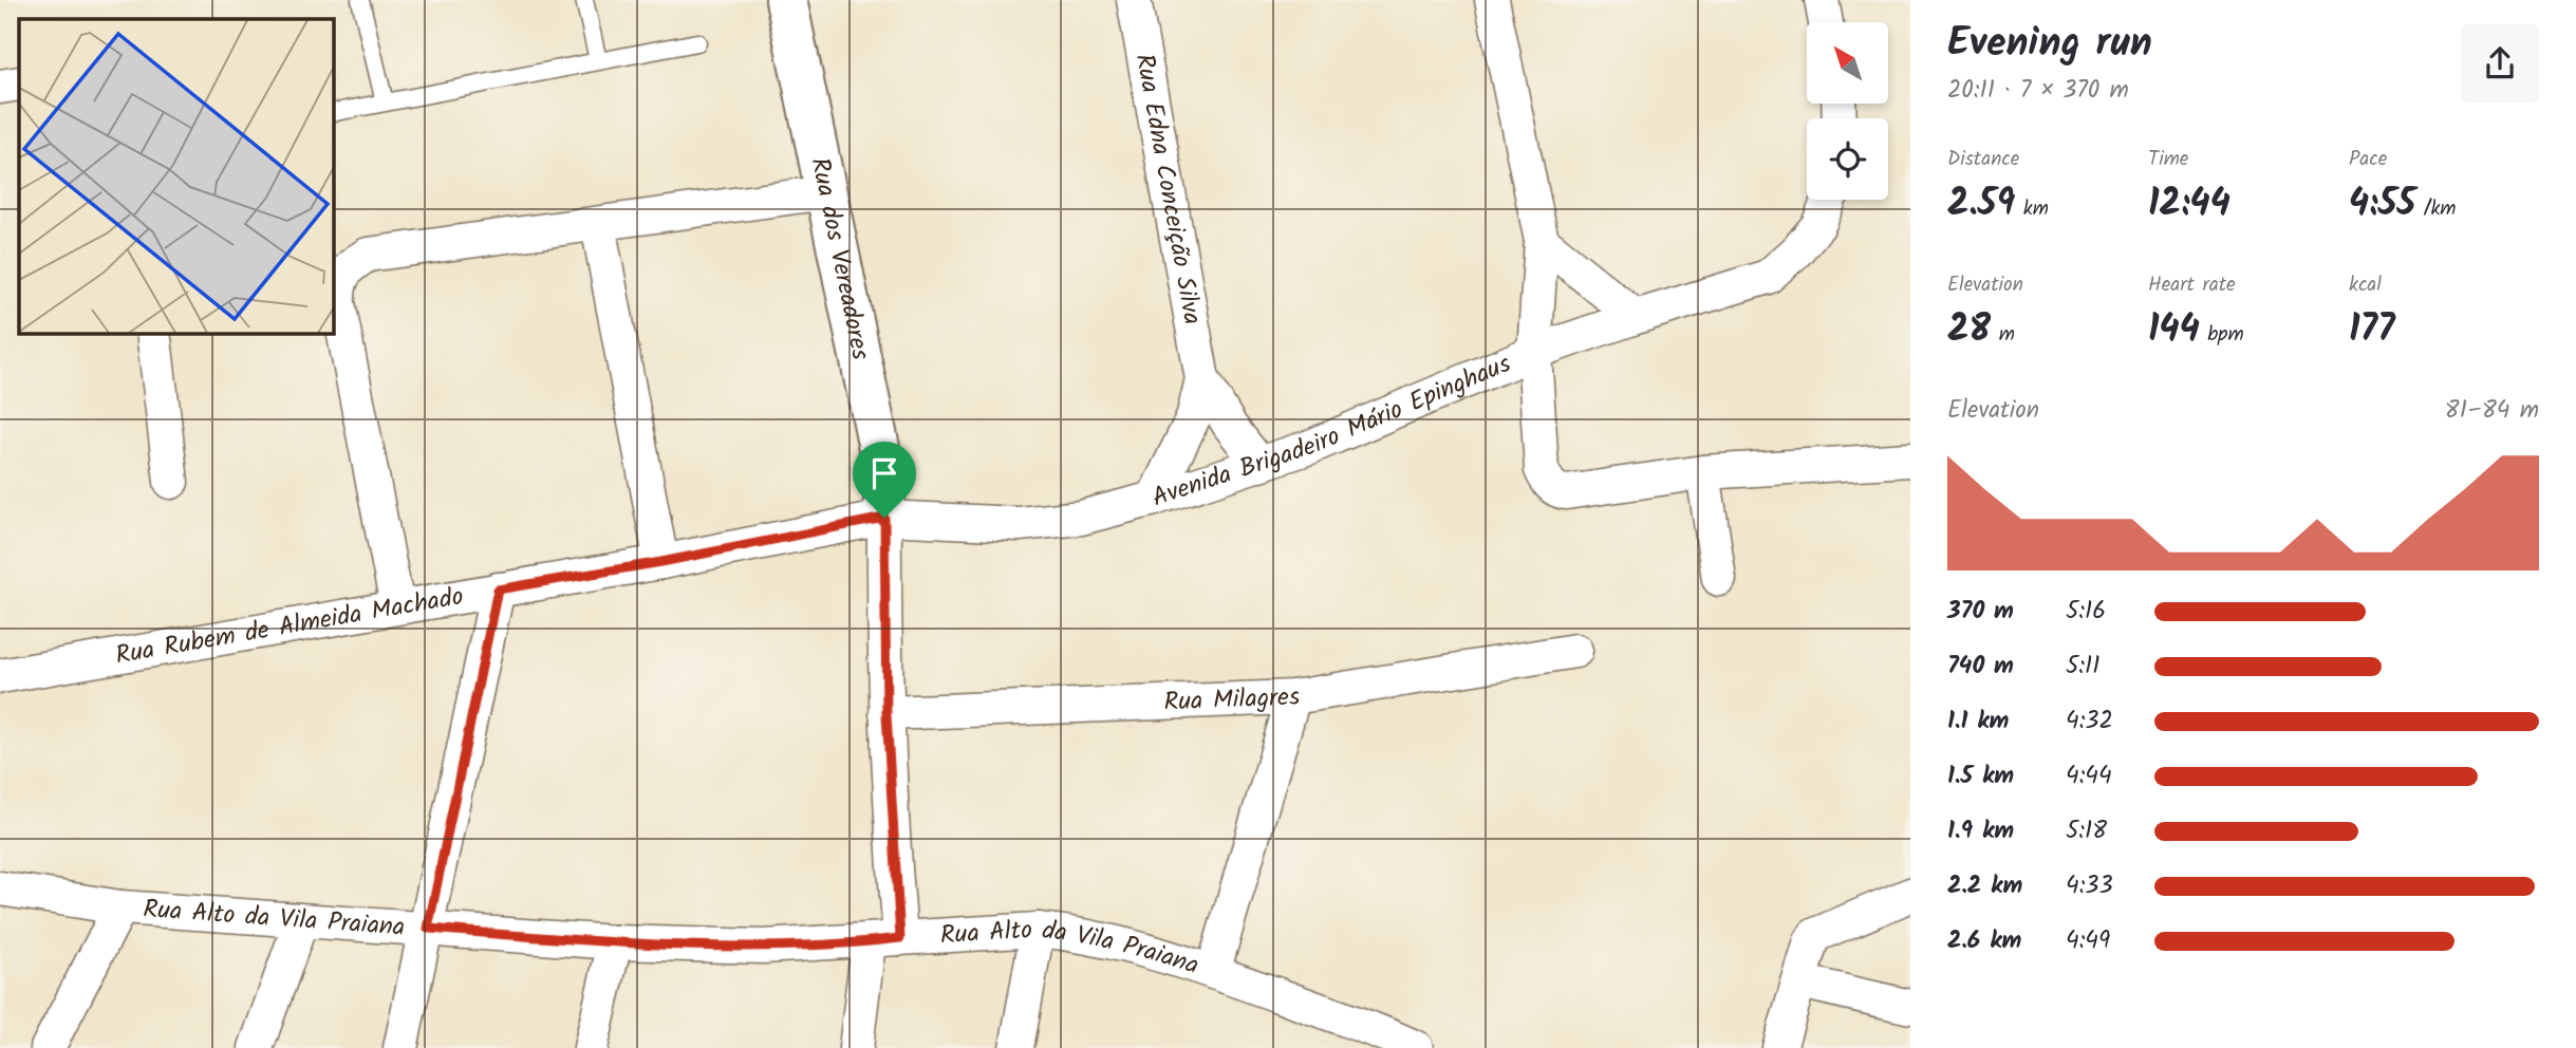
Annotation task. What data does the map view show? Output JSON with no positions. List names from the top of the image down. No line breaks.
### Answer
{"streets":{"street":["Rua Edna Conceição Silva","Rua dos Vereadores","Avenida Brigadeiro Mário Epinghaus","Rua Rubem de Almeida Machado","Rua Milagres","Rua Alto da Vila Praiana"]},"crossings":[["Rua Edna Conceição Silva","Avenida Brigadeiro Mário Epinghaus"],["Rua dos Vereadores","Avenida Brigadeiro Mário Epinghaus"],["Rua dos Vereadores","Rua Rubem de Almeida Machado"],["Avenida Brigadeiro Mário Epinghaus","Rua Rubem de Almeida Machado"]],"north":"top left","page":{"heading":["Evening run","20:11 · 7 × 370 m"],"stats":[["Distance","2.59 km"],["Time","12:44"],["Pace","4:55 /km"],["Elevation","28 m"],["Heart rate","144 bpm"],["kcal","177"]],"chart":["Elevation","81–84 m"],"list":[{"name":"370 m","note":"5:16"},{"name":"740 m","note":"5:11"},{"name":"1.1 km","note":"4:32"},{"name":"1.5 km","note":"4:44"},{"name":"1.9 km","note":"5:18"},{"name":"2.2 km","note":"4:33"},{"name":"2.6 km","note":"4:49"}]}}
